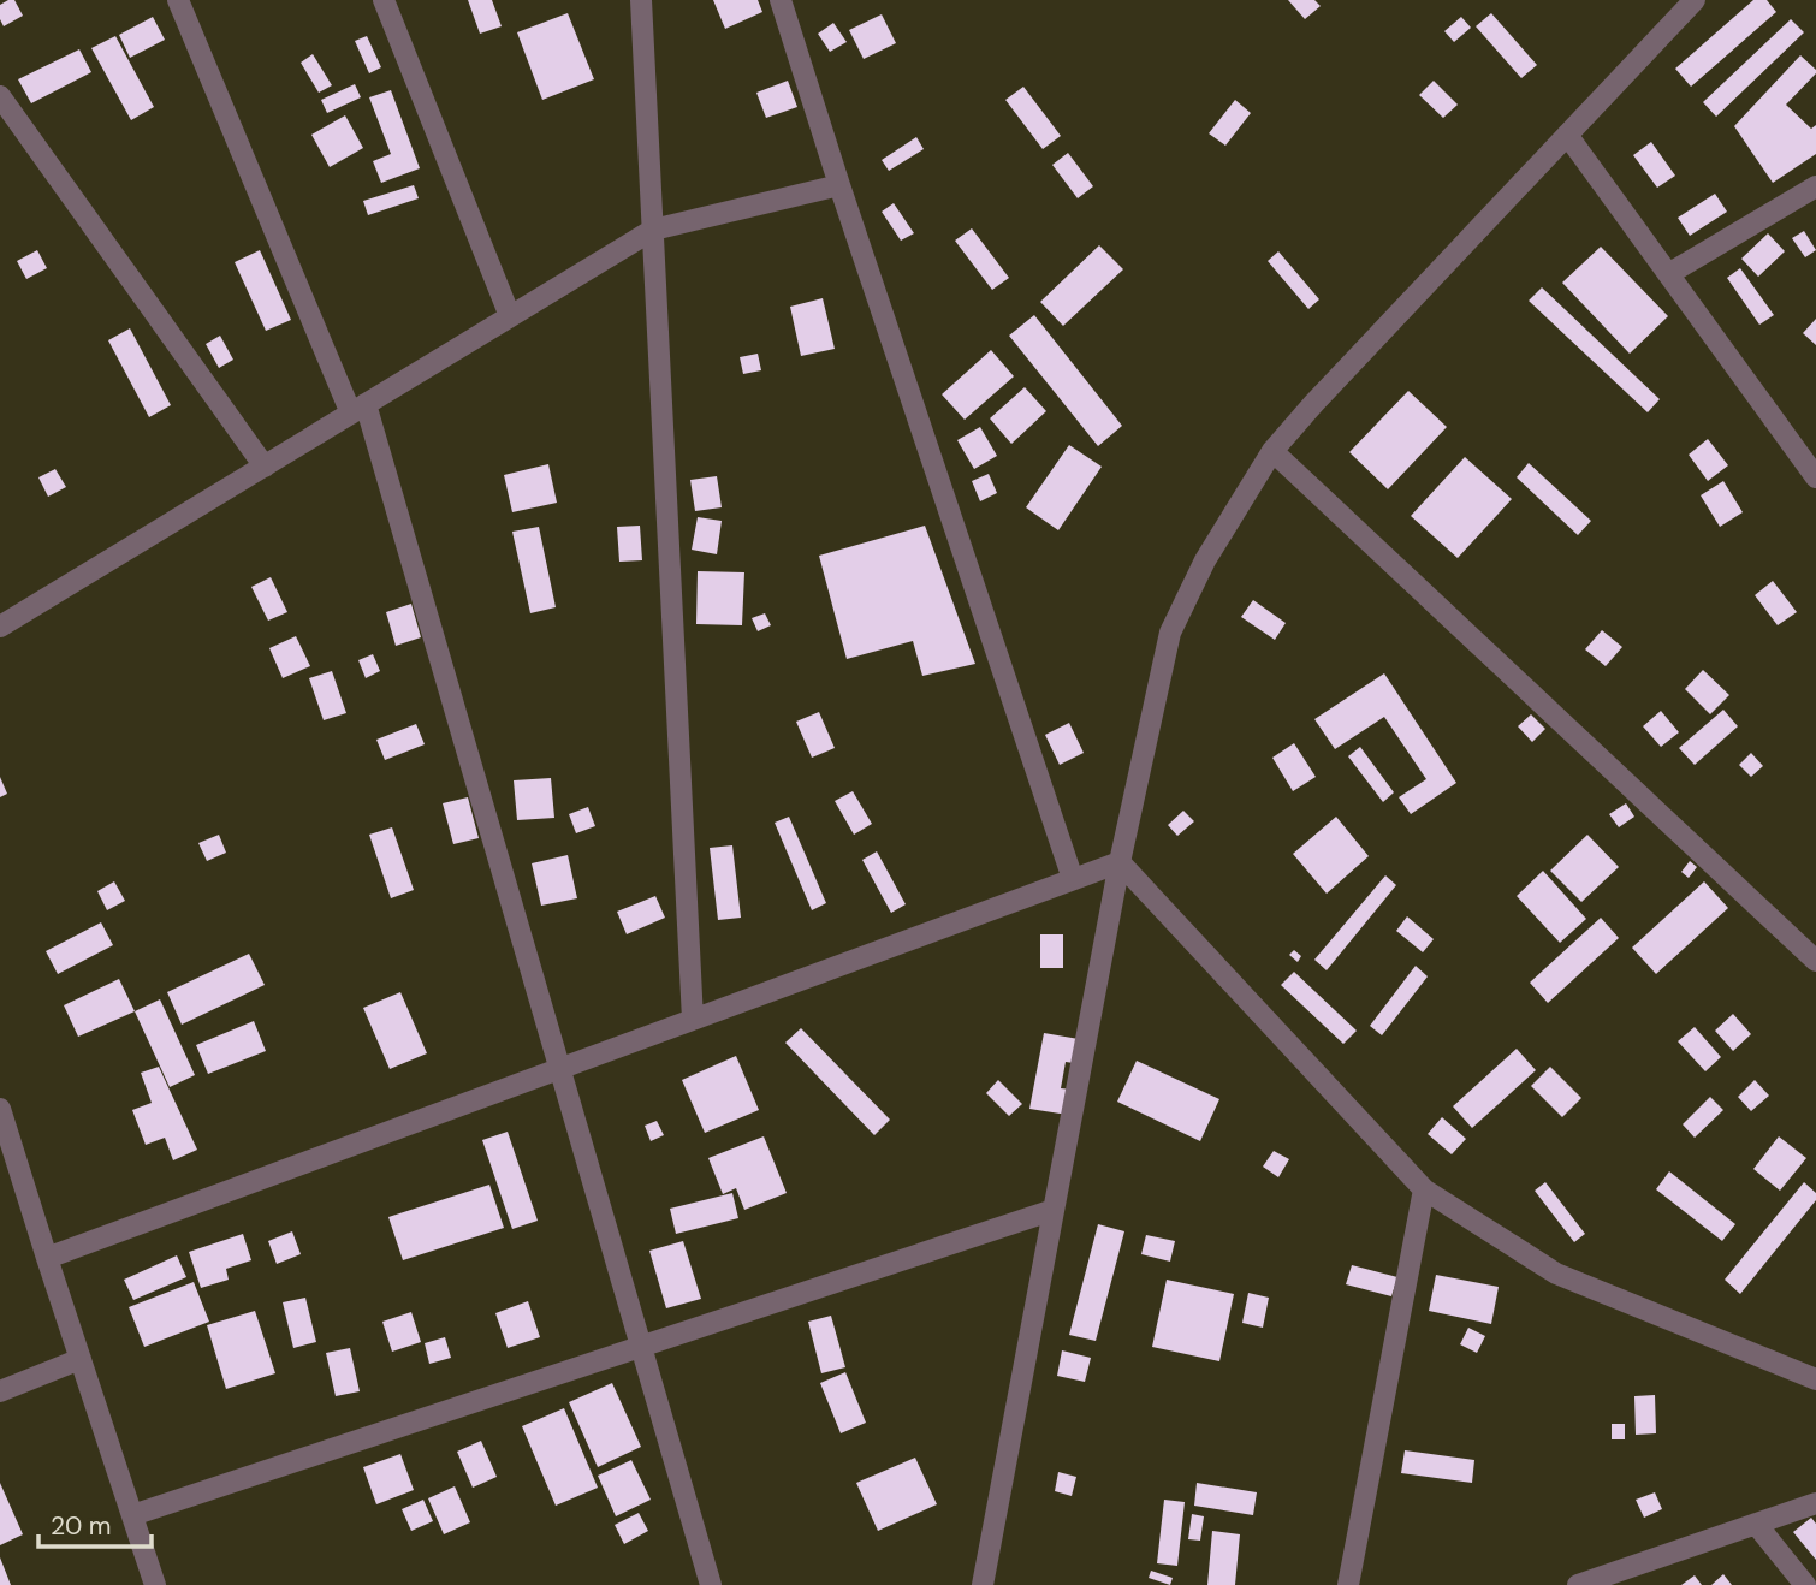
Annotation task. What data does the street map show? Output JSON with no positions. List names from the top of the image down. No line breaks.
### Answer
{"scale_bar":"20 m"}
